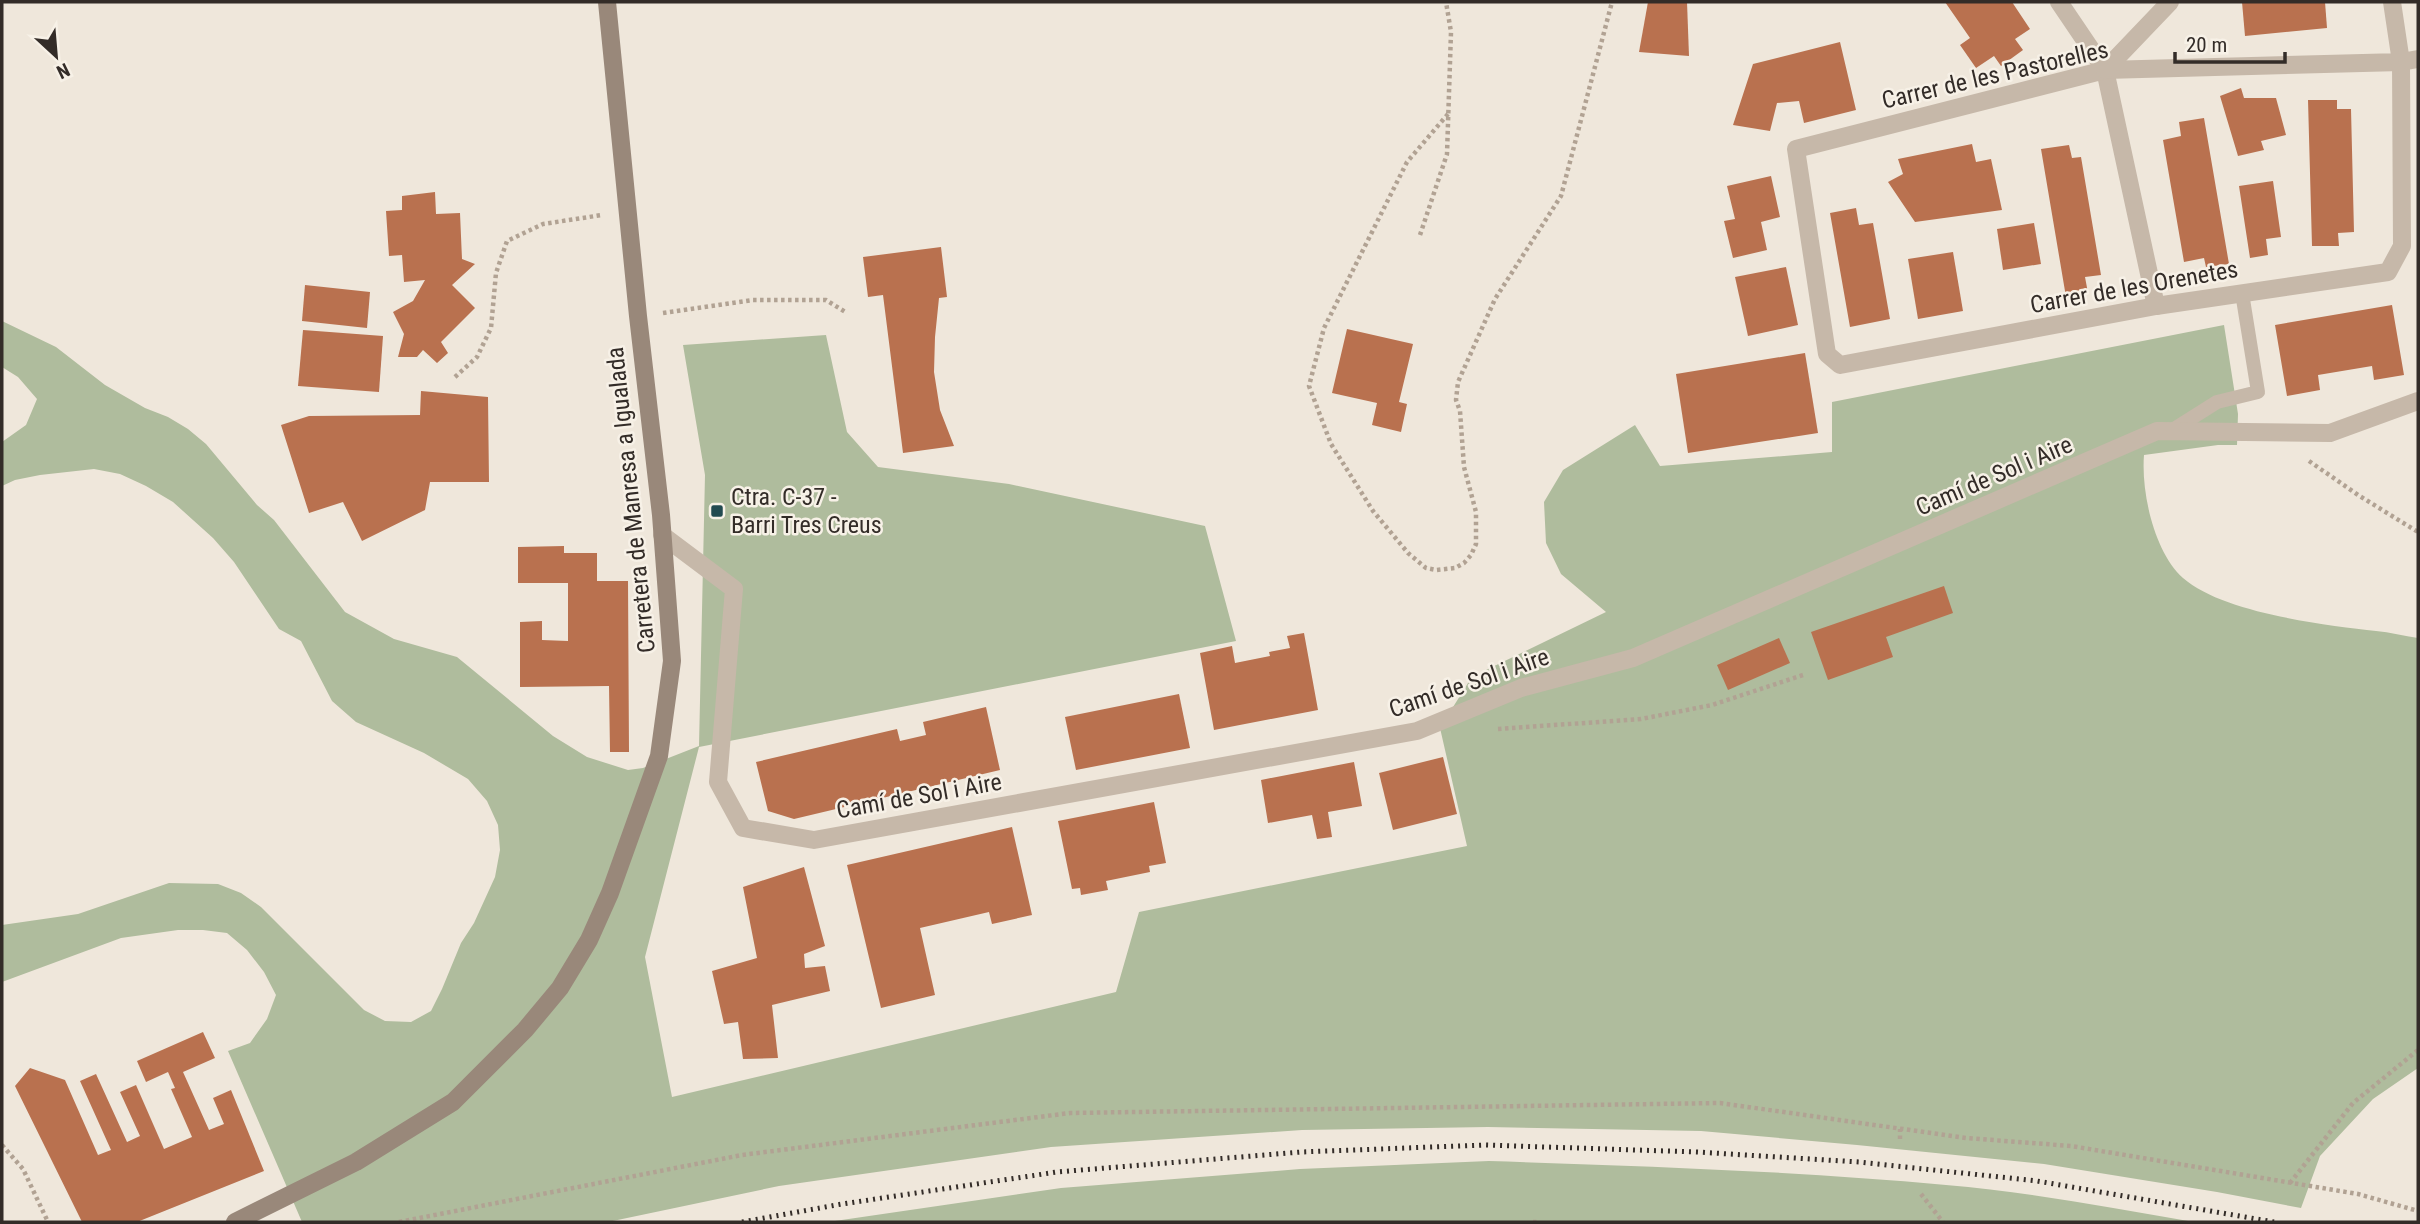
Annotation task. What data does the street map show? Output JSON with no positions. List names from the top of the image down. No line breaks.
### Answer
{"streets":{"street":["Carrer de les Pastorelles","Carrer de les Orenetes","Camí de Sol i Aire","Carretera de Manresa a Igualada"]},"crossings":[["Carrer de les Pastorelles","Carrer de les Orenetes"],["Camí de Sol i Aire","Carretera de Manresa a Igualada"]],"places":{"transit":["Ctra. C-37 - Barri Tres Creus"]},"scale_bar":"20 m","north":"bottom right"}
